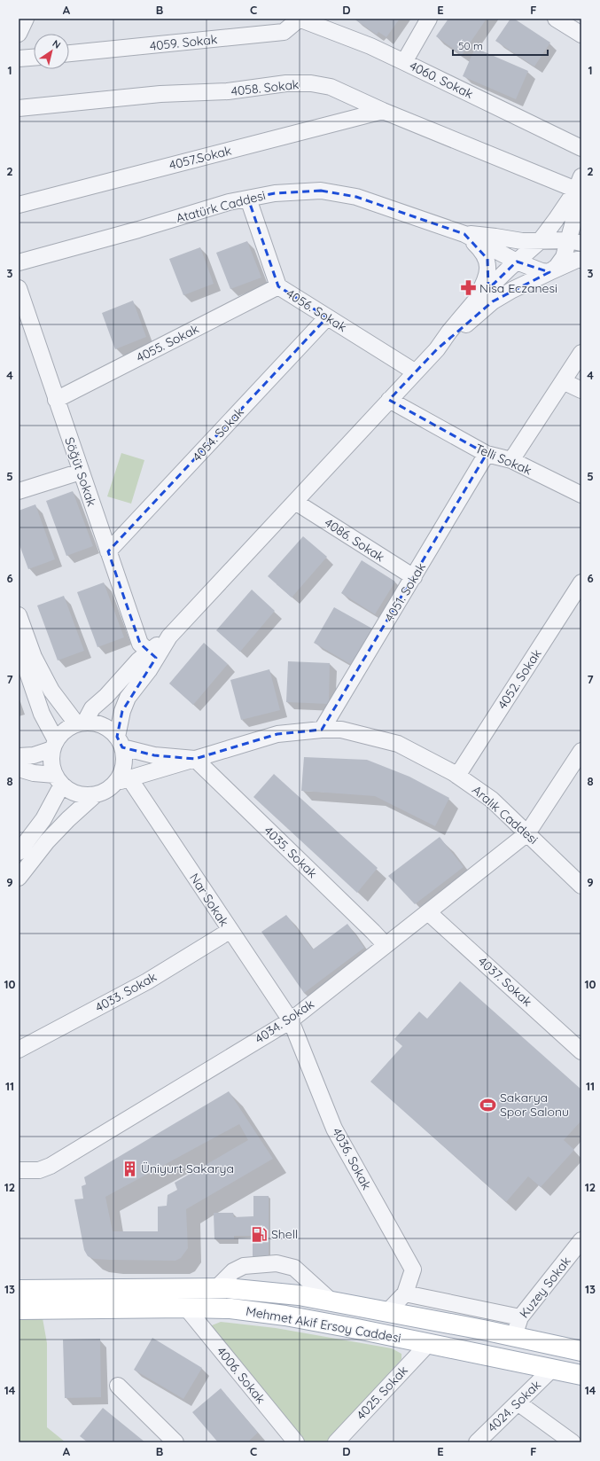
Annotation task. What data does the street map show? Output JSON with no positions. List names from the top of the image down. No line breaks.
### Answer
{"streets":{"main road":["Mehmet Akif Ersoy Caddesi"],"street":["4059. Sokak","4060. Sokak","4058. Sokak","4057.Sokak","Atatürk Caddesi","4056. Sokak","4055. Sokak","4054. Sokak","Telli Sokak","Söğüt Sokak","4086. Sokak","4051. Sokak","4052. Sokak","Aralık Caddesi","4035. Sokak","Nar Sokak","4037. Sokak","4033. Sokak","4034. Sokak","4036. Sokak","Kuzey Sokak","4006. Sokak","4025. Sokak","4024. Sokak"]},"crossings":[["4059. Sokak","4060. Sokak"],["4058. Sokak","4057.Sokak"],["Atatürk Caddesi","4056. Sokak"],["4056. Sokak","4055. Sokak"],["4056. Sokak","4054. Sokak"],["4055. Sokak","Söğüt Sokak"],["4054. Sokak","Söğüt Sokak"],["Telli Sokak","4051. Sokak"],["4086. Sokak","4051. Sokak"],["4051. Sokak","Aralık Caddesi"],["4052. Sokak","Aralık Caddesi"],["Aralık Caddesi","4035. Sokak"],["Aralık Caddesi","Nar Sokak"],["Aralık Caddesi","4034. Sokak"],["4035. Sokak","4034. Sokak"],["Nar Sokak","4033. Sokak"],["Nar Sokak","4034. Sokak"],["Nar Sokak","4036. Sokak"],["4037. Sokak","4034. Sokak"],["4034. Sokak","4036. Sokak"],["Kuzey Sokak","Mehmet Akif Ersoy Caddesi"],["Mehmet Akif Ersoy Caddesi","4006. Sokak"],["Mehmet Akif Ersoy Caddesi","4025. Sokak"],["Mehmet Akif Ersoy Caddesi","4024. Sokak"]],"places":{"pharmacy":["Nisa Eczanesi"],"sports":["Sakarya Spor Salonu"],"building":["Üniyurt Sakarya"],"fuel station":["Shell"]},"scale_bar":"50 m","north":"top right","grid":{"columns":["A","B","C","D","E","F"],"rows":["1","2","3","4","5","6","7","8","9","10","11","12","13","14"]}}
